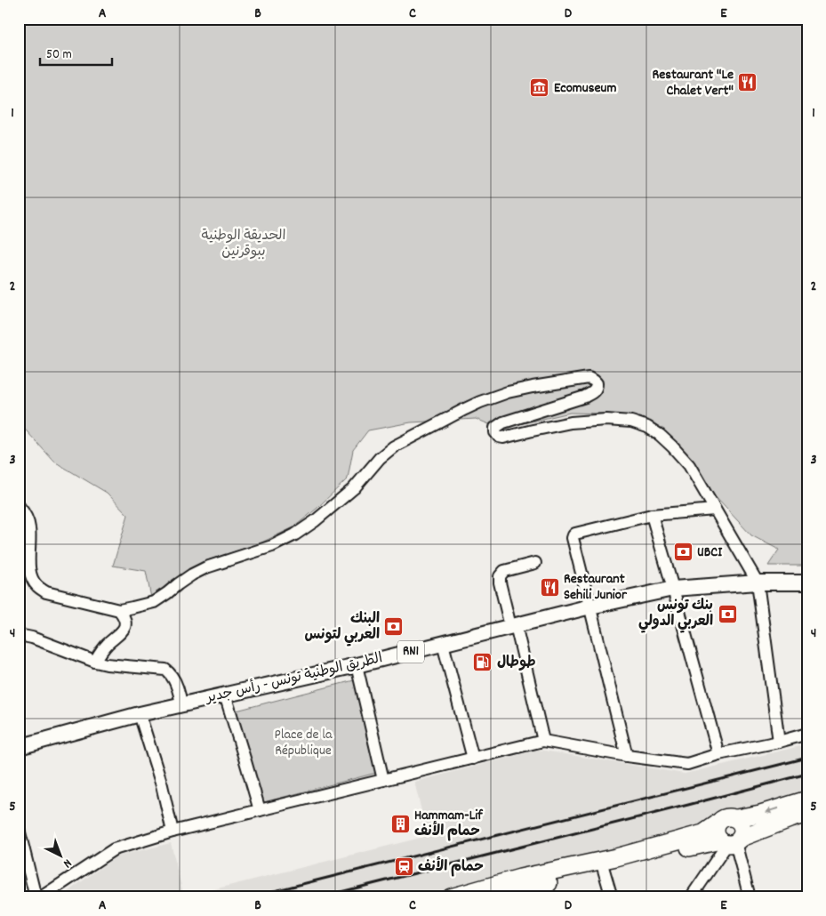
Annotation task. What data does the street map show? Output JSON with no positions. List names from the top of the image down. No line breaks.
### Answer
{"streets":{"main road":["RN1","الطريق الوطنية تونس - رأس جدير"]},"parks":["الحديقة الوطنية ببوقرنين","Place de la République"],"places":{"restaurant":["Restaurant \"Le Chalet Vert\"","Restaurant Sehili Junior"],"museum":["Ecomuseum"],"bank":["UBCI","بنك تونس العربي الدولي","البنك العربي لتونس"],"fuel station":["طوطال"],"building":["Hammam-Lif حمام الأنف"],"station":["حمام الأنف"]},"scale_bar":"50 m","north":"bottom right","grid":{"columns":["A","B","C","D","E"],"rows":["1","2","3","4","5"]}}
